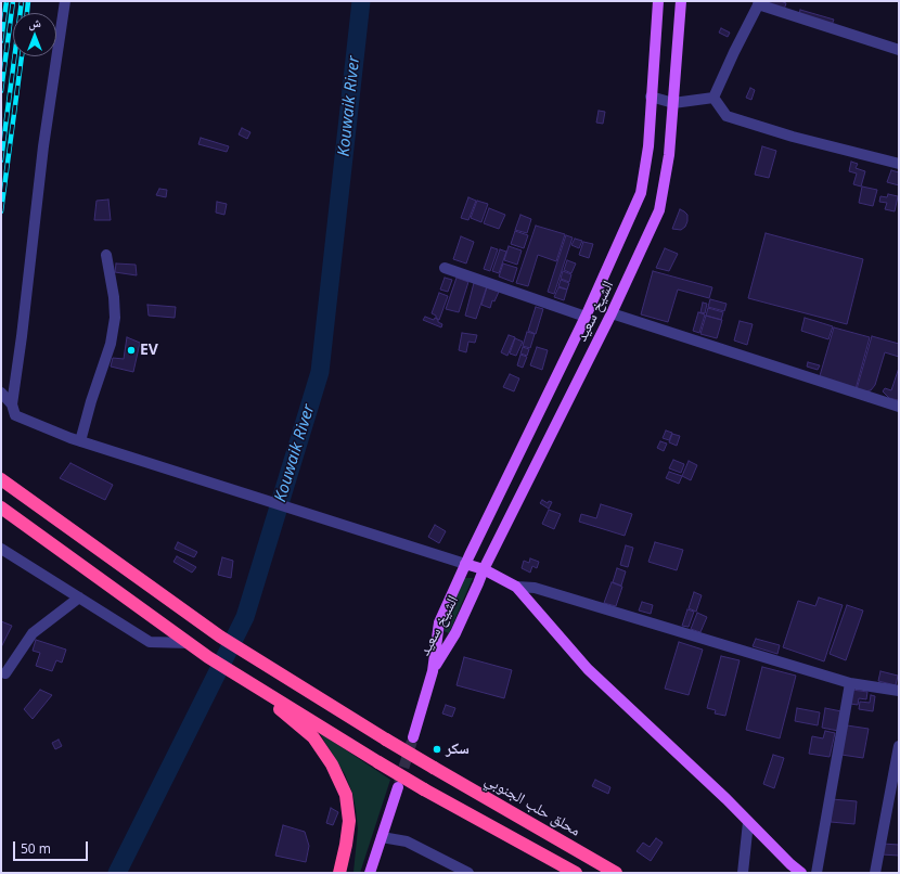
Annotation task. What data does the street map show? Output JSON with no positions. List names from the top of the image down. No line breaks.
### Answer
{"streets":{"highway":["محلق حلب الجنوبي"],"main road":["الشيخ سعيد"]},"water":["Kouwaik River"],"places":["EV","سكر"],"scale_bar":"50 m","north":"top"}
